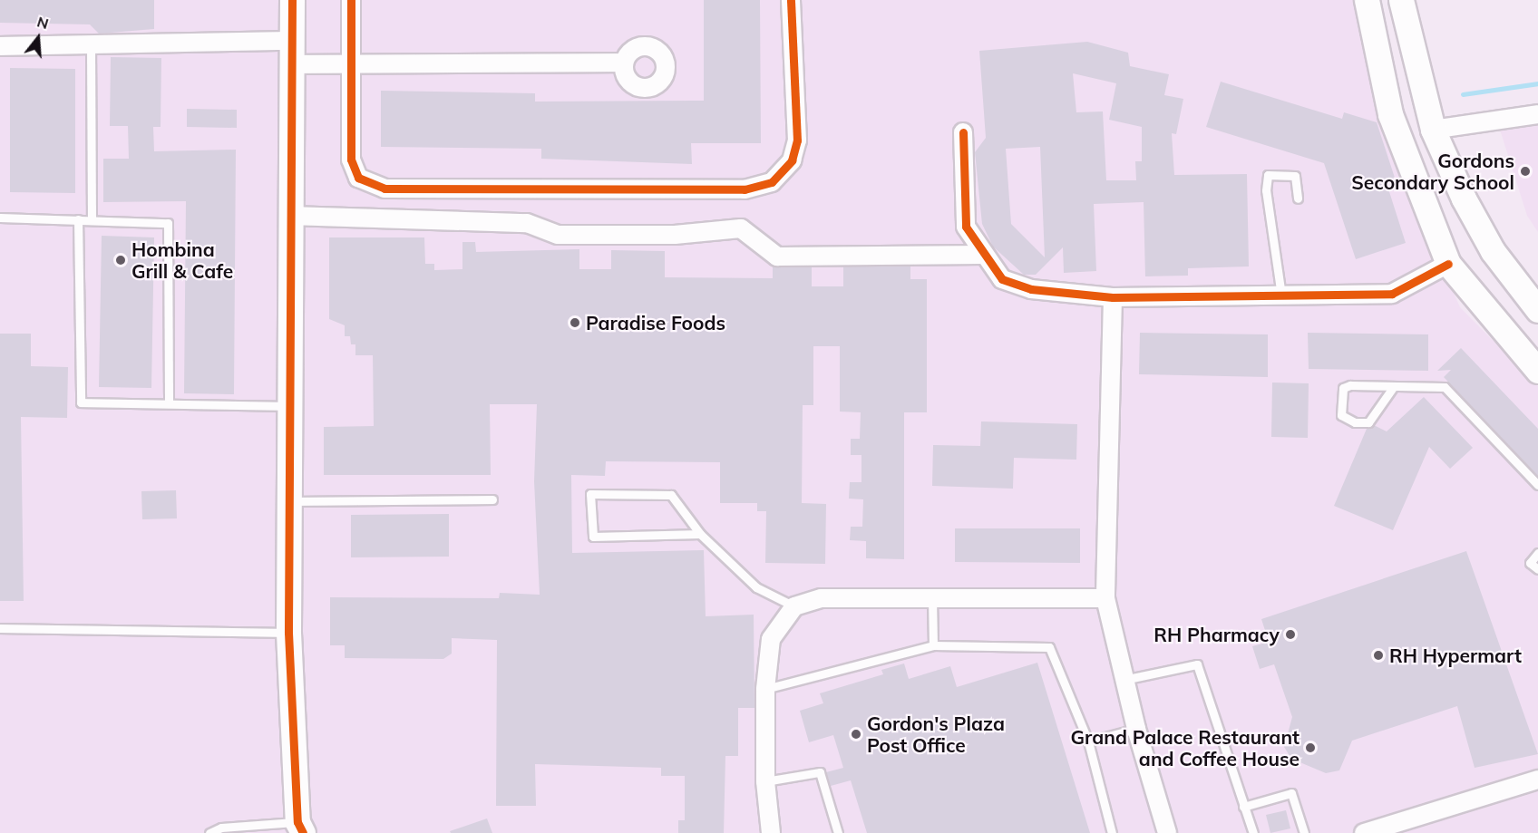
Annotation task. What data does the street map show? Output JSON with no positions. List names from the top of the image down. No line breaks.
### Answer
{"places":["Gordons Secondary School","Hombina Grill & Cafe","Paradise Foods","RH Pharmacy","RH Hypermart","Gordon's Plaza Post Office","Grand Palace Restaurant and Coffee House"],"north":"top"}
